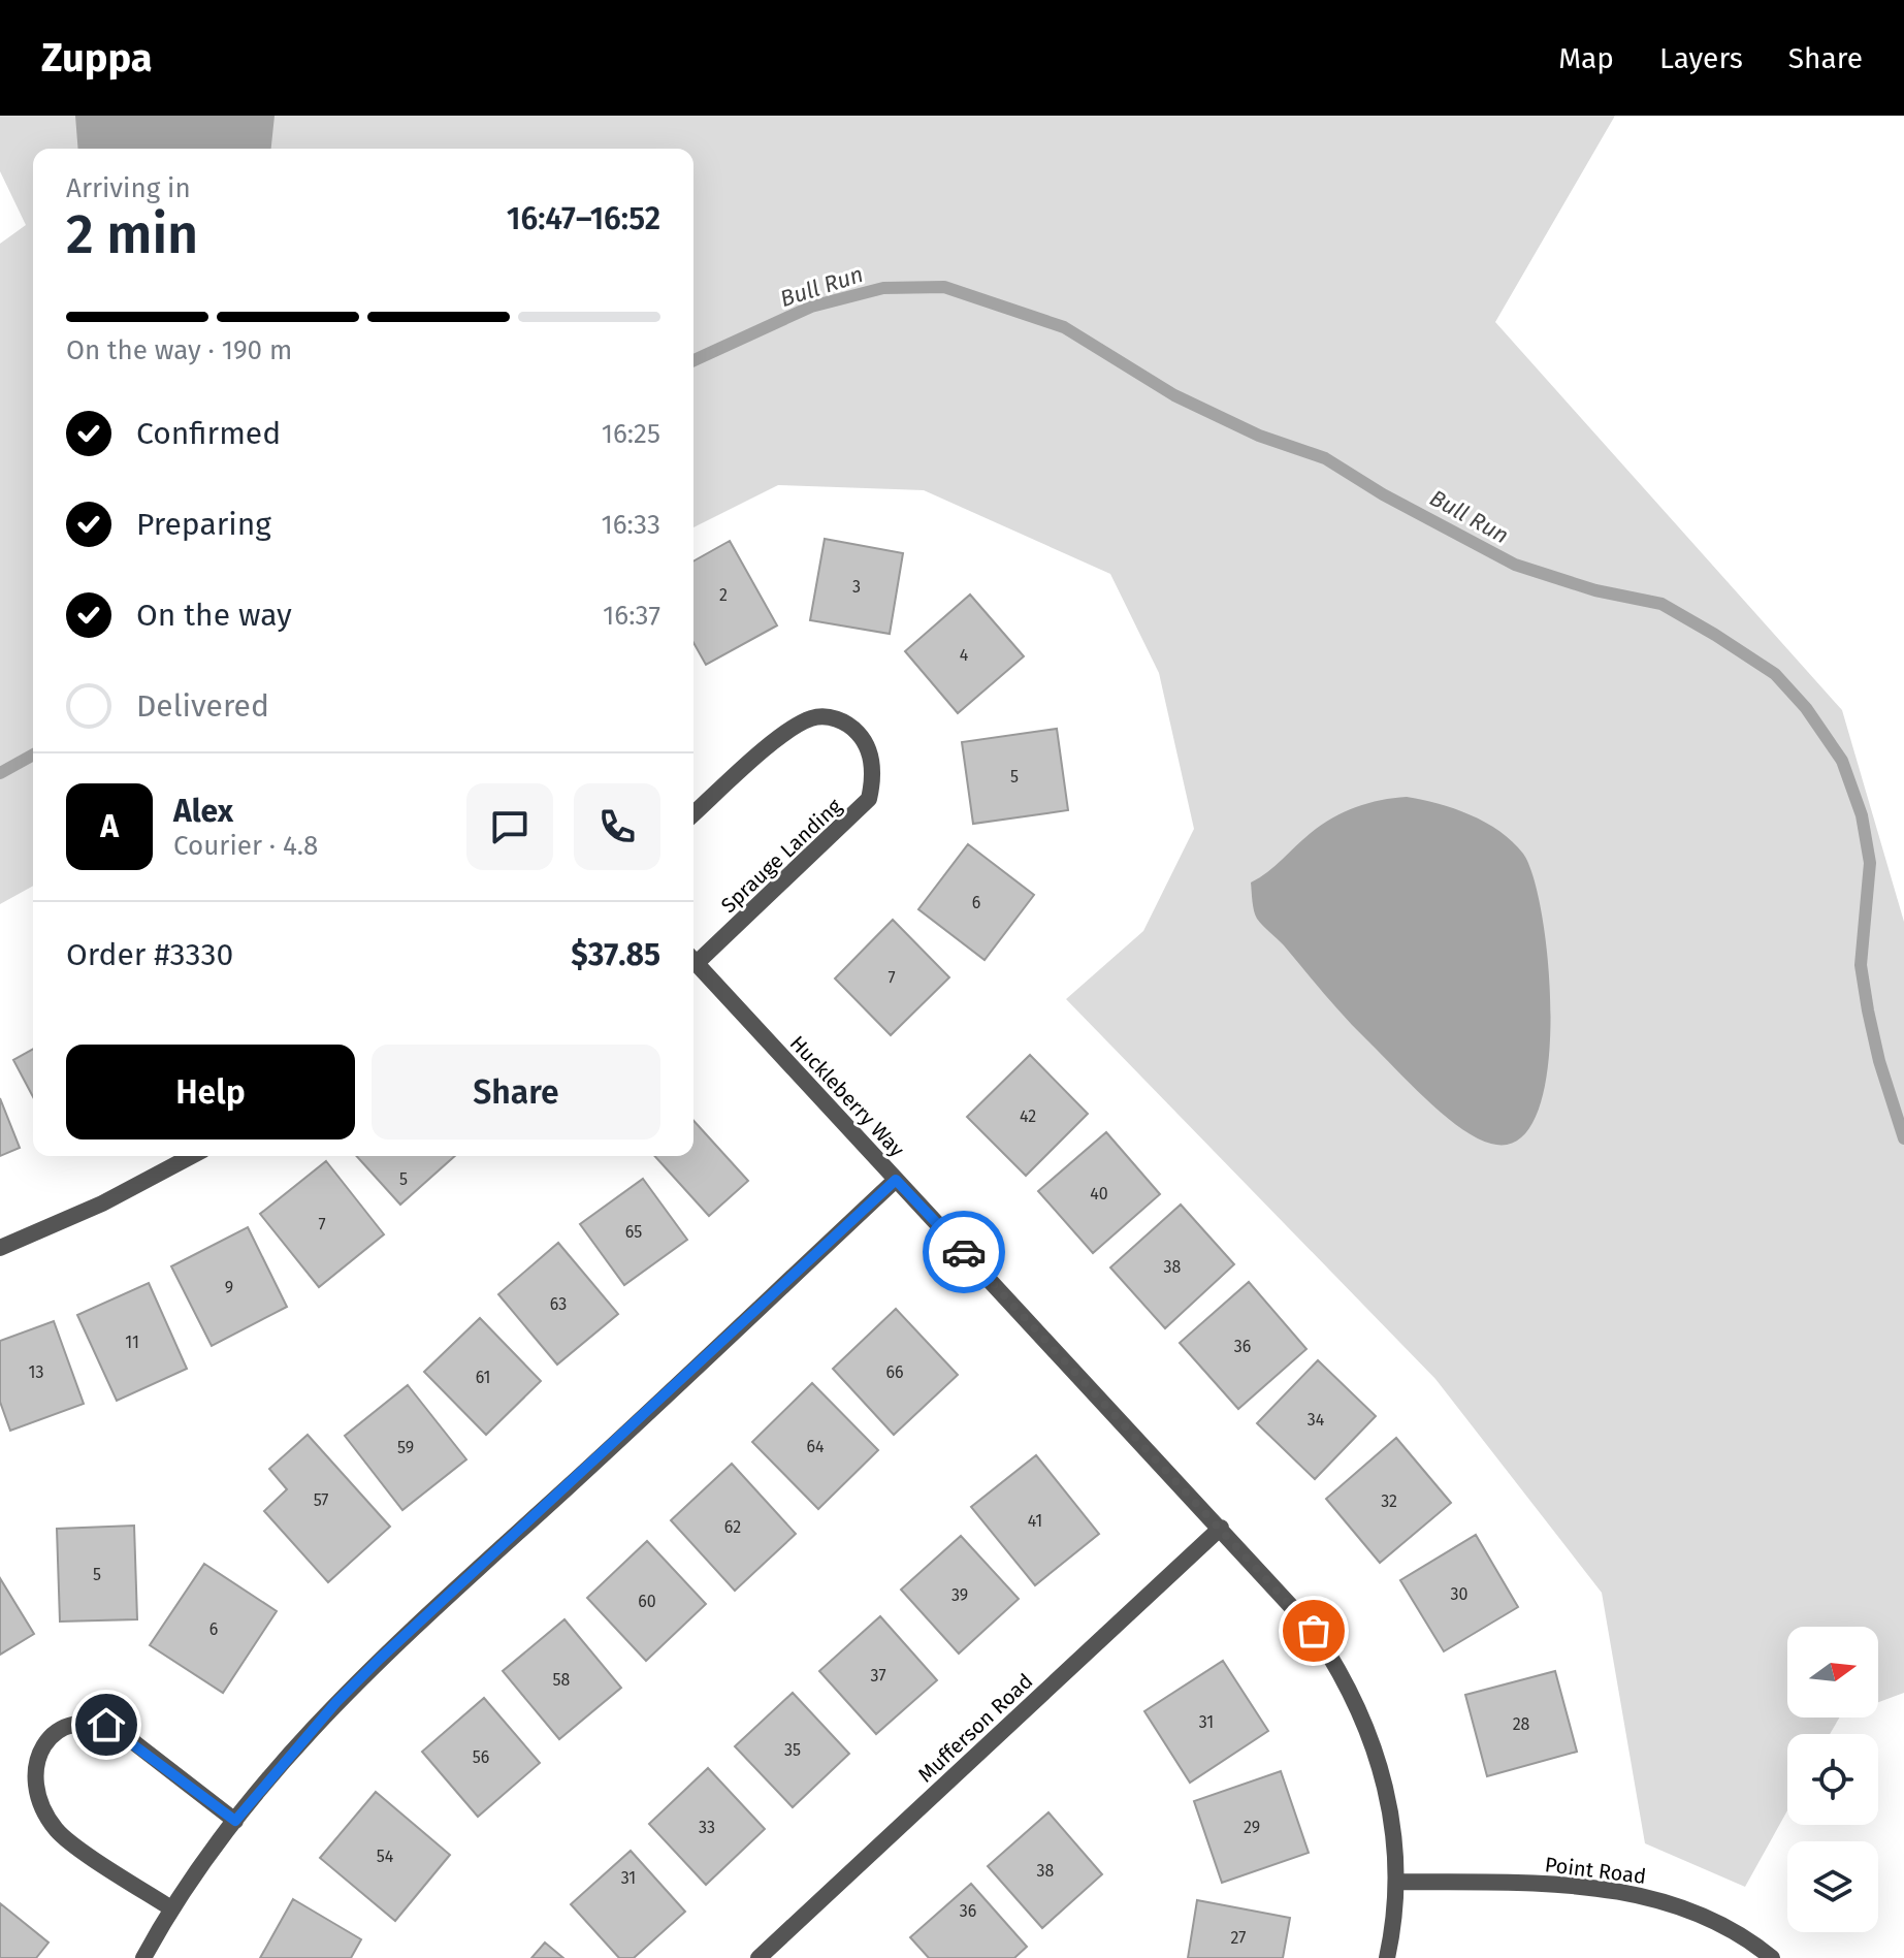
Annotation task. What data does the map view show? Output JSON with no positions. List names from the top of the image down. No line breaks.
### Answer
{"streets":{"street":["Sprauge Landing","Huckleberry Way","Mufferson Road","Point Road"]},"crossings":[["Huckleberry Way","Mufferson Road"],["Huckleberry Way","Point Road"]],"water":["Bull Run"],"house_numbers":["3","2","4","5","6","7","42","5","40","7","65","38","9","63","11","36","13","66","61","34","64","59","57","32","41","62","5","30","39","60","6","37","58","31","28","35","56","33","29","54","38","31","36","27"],"north":"right","page":{"header":"Zuppa","nav":["Map","Layers","Share"],"heading":["2 min","Arriving in","16:47–16:52"],"panel":["Alex","Courier · 4.8","Order #3330","$37.85"],"bar":"On the way · 190 m","list":[["Confirmed","16:25"],["Preparing","16:33"],["On the way","16:37"],"Delivered"],"round":"A","buttons":["Help","Share"]}}
